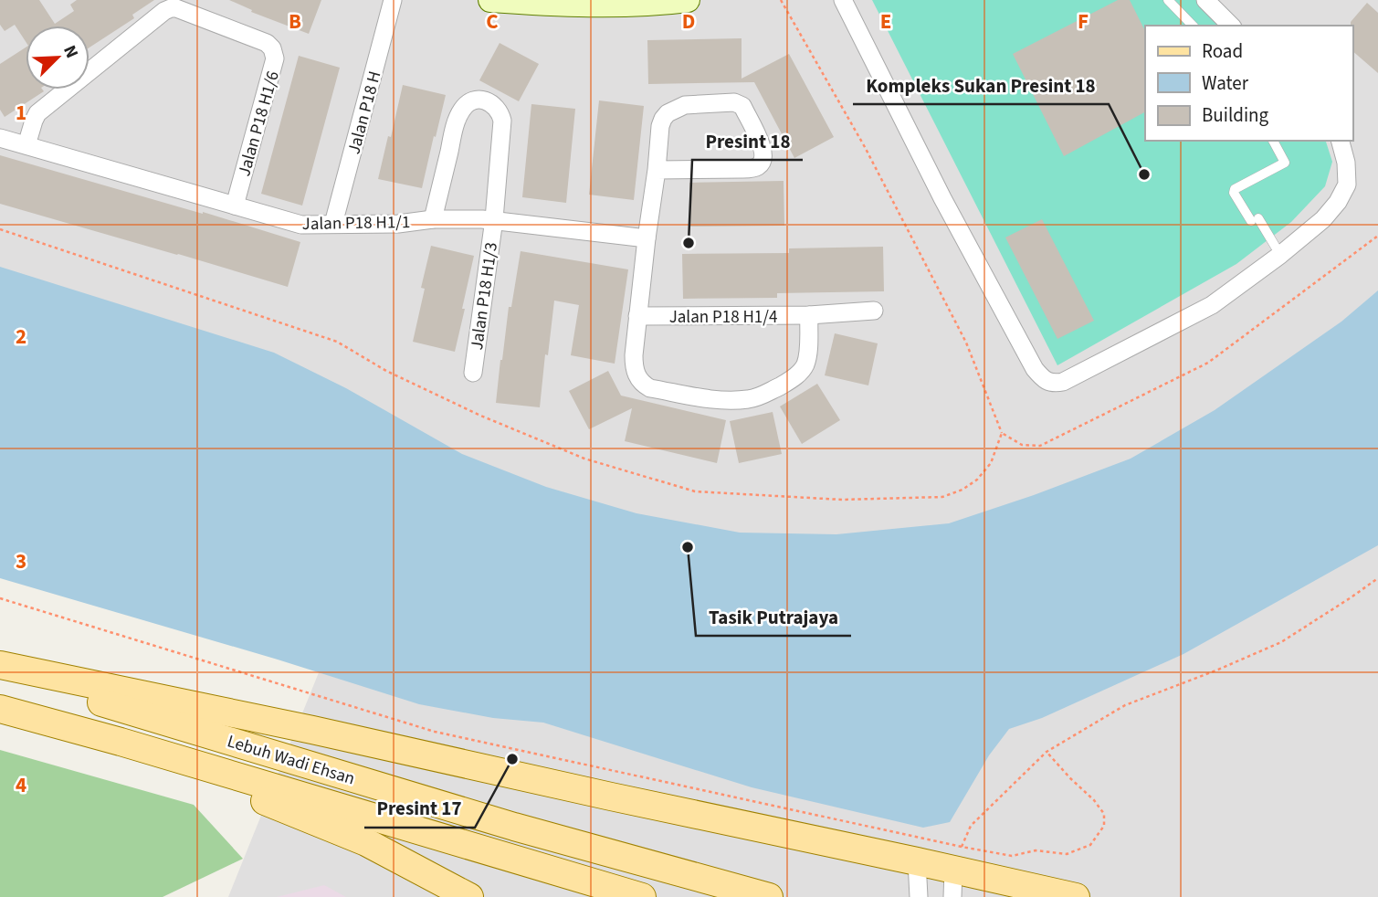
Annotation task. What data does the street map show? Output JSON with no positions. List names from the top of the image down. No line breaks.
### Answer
{"streets":{"main road":["Lebuh Wadi Ehsan"],"street":["Jalan P18 H","Jalan P18 H1/6","Jalan P18 H1/1","Jalan P18 H1/3","Jalan P18 H1/4"]},"crossings":[["Jalan P18 H","Jalan P18 H1/1"],["Jalan P18 H1/6","Jalan P18 H1/1"],["Jalan P18 H1/1","Jalan P18 H1/3"]],"places":["Kompleks Sukan Presint 18","Presint 18","Tasik Putrajaya","Presint 17"],"legend":["Road","Water","Building"],"north":"top right","grid":{"columns":["B","C","D","E","F"],"rows":["1","2","3","4"]}}
